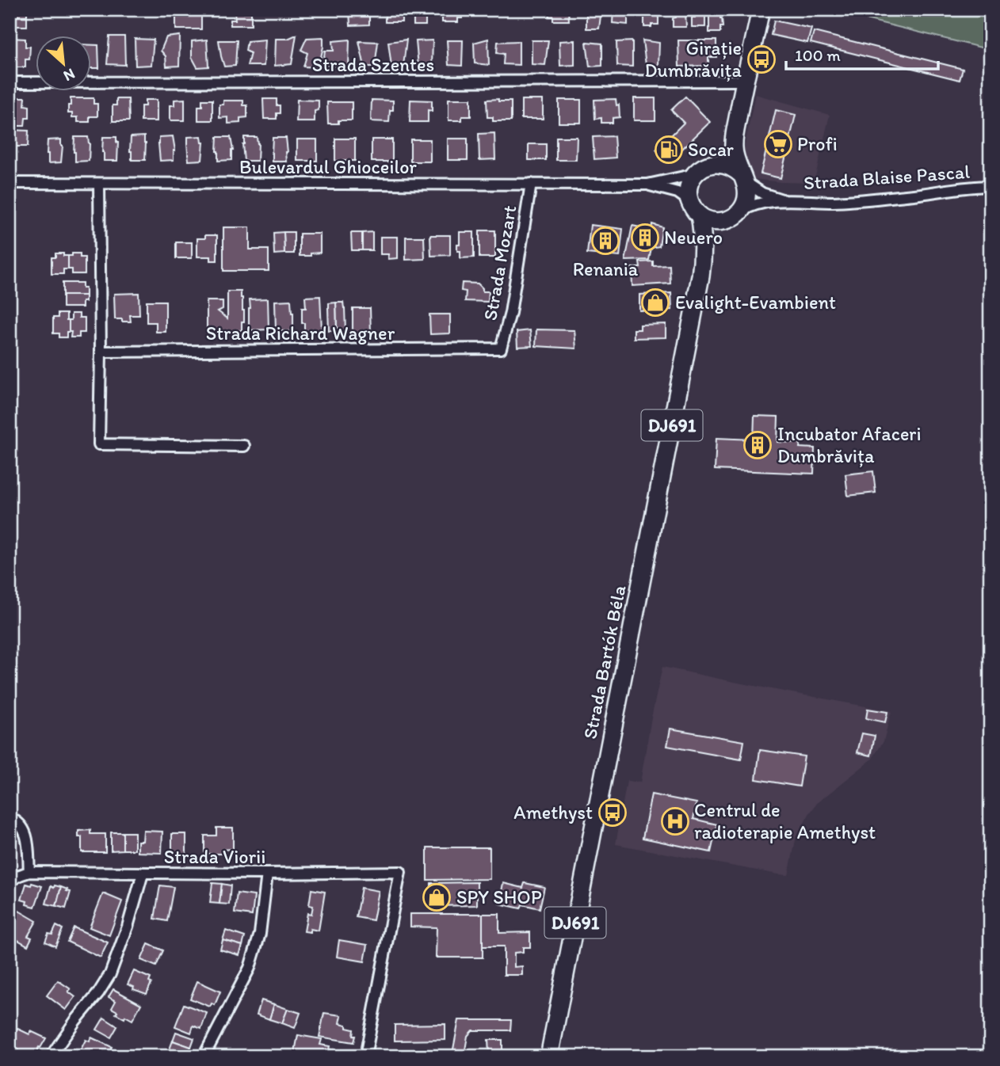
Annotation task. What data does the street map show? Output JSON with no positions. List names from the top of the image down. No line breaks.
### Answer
{"streets":{"main road":["DJ691","Strada Bartók Béla"],"street":["Strada Szentes","Bulevardul Ghioceilor","Strada Blaise Pascal","Strada Mozart","Strada Richard Wagner","Strada Viorii"]},"crossings":[["Bulevardul Ghioceilor","Strada Blaise Pascal"],["Bulevardul Ghioceilor","Strada Mozart"],["Bulevardul Ghioceilor","DJ691"],["Bulevardul Ghioceilor","Strada Bartók Béla"],["Strada Blaise Pascal","DJ691"],["Strada Blaise Pascal","Strada Bartók Béla"],["Strada Mozart","Strada Richard Wagner"],["DJ691","Strada Bartók Béla"]],"places":{"bus stop":["Girație Dumbrăvița","Amethyst"],"supermarket":["Profi"],"fuel station":["Socar"],"building":["Neuero","Renania","Incubator Afaceri Dumbrăvița"],"shop":["Evalight-Evambient","SPY SHOP"],"hospital":["Centrul de radioterapie Amethyst"]},"scale_bar":"100 m","north":"bottom right"}
